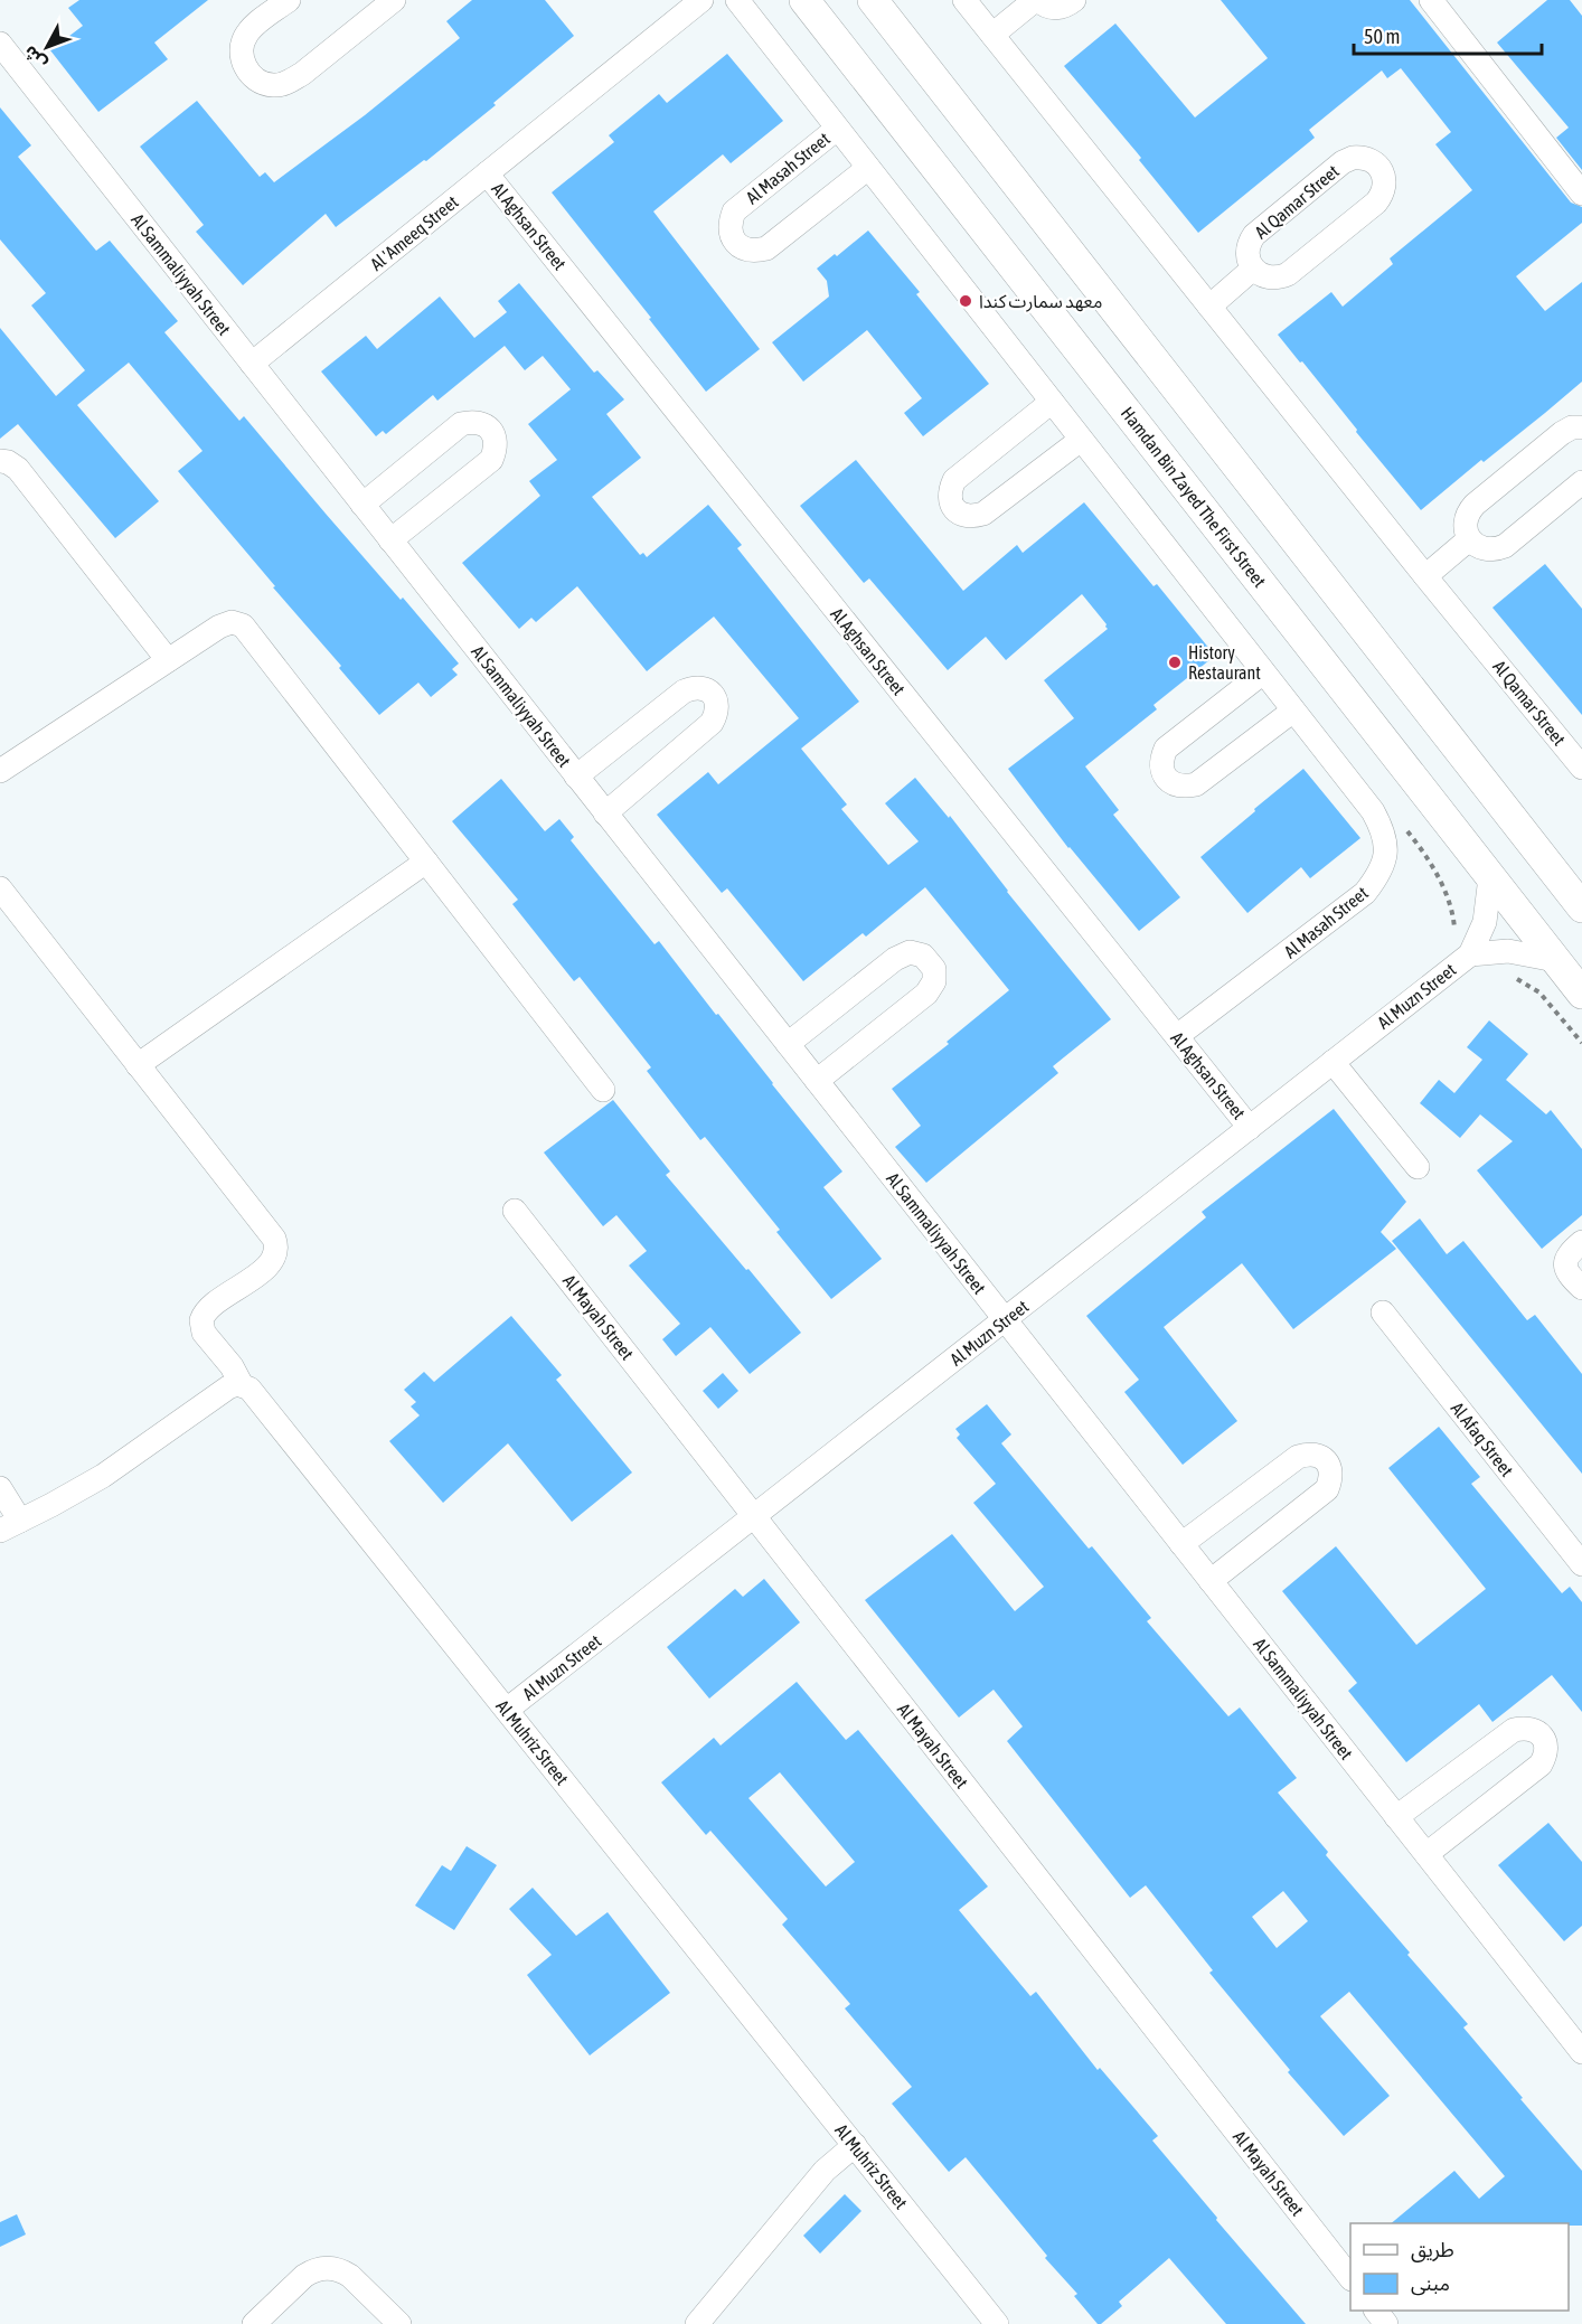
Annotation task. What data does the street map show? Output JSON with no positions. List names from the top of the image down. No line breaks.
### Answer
{"streets":{"main road":["Hamdan Bin Zayed The First Street"],"street":["Al Masah Street","Al Qamar Street","Al Aghsan Street","Al 'Ameeq Street","Al Sammaliyyah Street","Al Muzn Street","Al Mayah Street","Al Afaq Street","Al Muhriz Street"]},"crossings":[["Al Masah Street","Al Aghsan Street"],["Al Aghsan Street","Al 'Ameeq Street"],["Al Aghsan Street","Al Muzn Street"],["Al 'Ameeq Street","Al Sammaliyyah Street"],["Al Sammaliyyah Street","Al Muzn Street"],["Hamdan Bin Zayed The First Street","Al Muzn Street"],["Al Muzn Street","Al Mayah Street"],["Al Muzn Street","Al Muhriz Street"]],"places":["معهد سمارت كندا","History Restaurant"],"legend":["طريق","مبنى"],"scale_bar":"50 m","north":"bottom left"}
